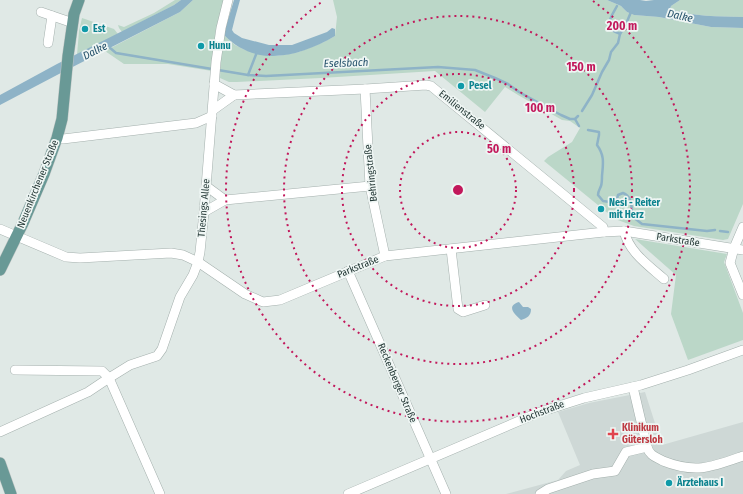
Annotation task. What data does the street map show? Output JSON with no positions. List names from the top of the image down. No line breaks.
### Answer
{"streets":{"main road":["Neuenkirchener Straße"],"street":["Emilienstraße","Behringstraße","Thesings Allee","Parkstraße","Reckenberger Straße","Hochstraße"]},"crossings":[["Emilienstraße","Behringstraße"],["Emilienstraße","Parkstraße"],["Behringstraße","Parkstraße"],["Neuenkirchener Straße","Parkstraße"],["Thesings Allee","Parkstraße"],["Parkstraße","Reckenberger Straße"],["Reckenberger Straße","Hochstraße"]],"water":["Dalke","Eselsbach"],"places":{"other":["Est","Hunu","Pesel","Nesi - Reiter mit Herz","Ärztehaus I"],"health":["Klinikum Gütersloh"]},"rings":["200 m","150 m","100 m","50 m"]}
